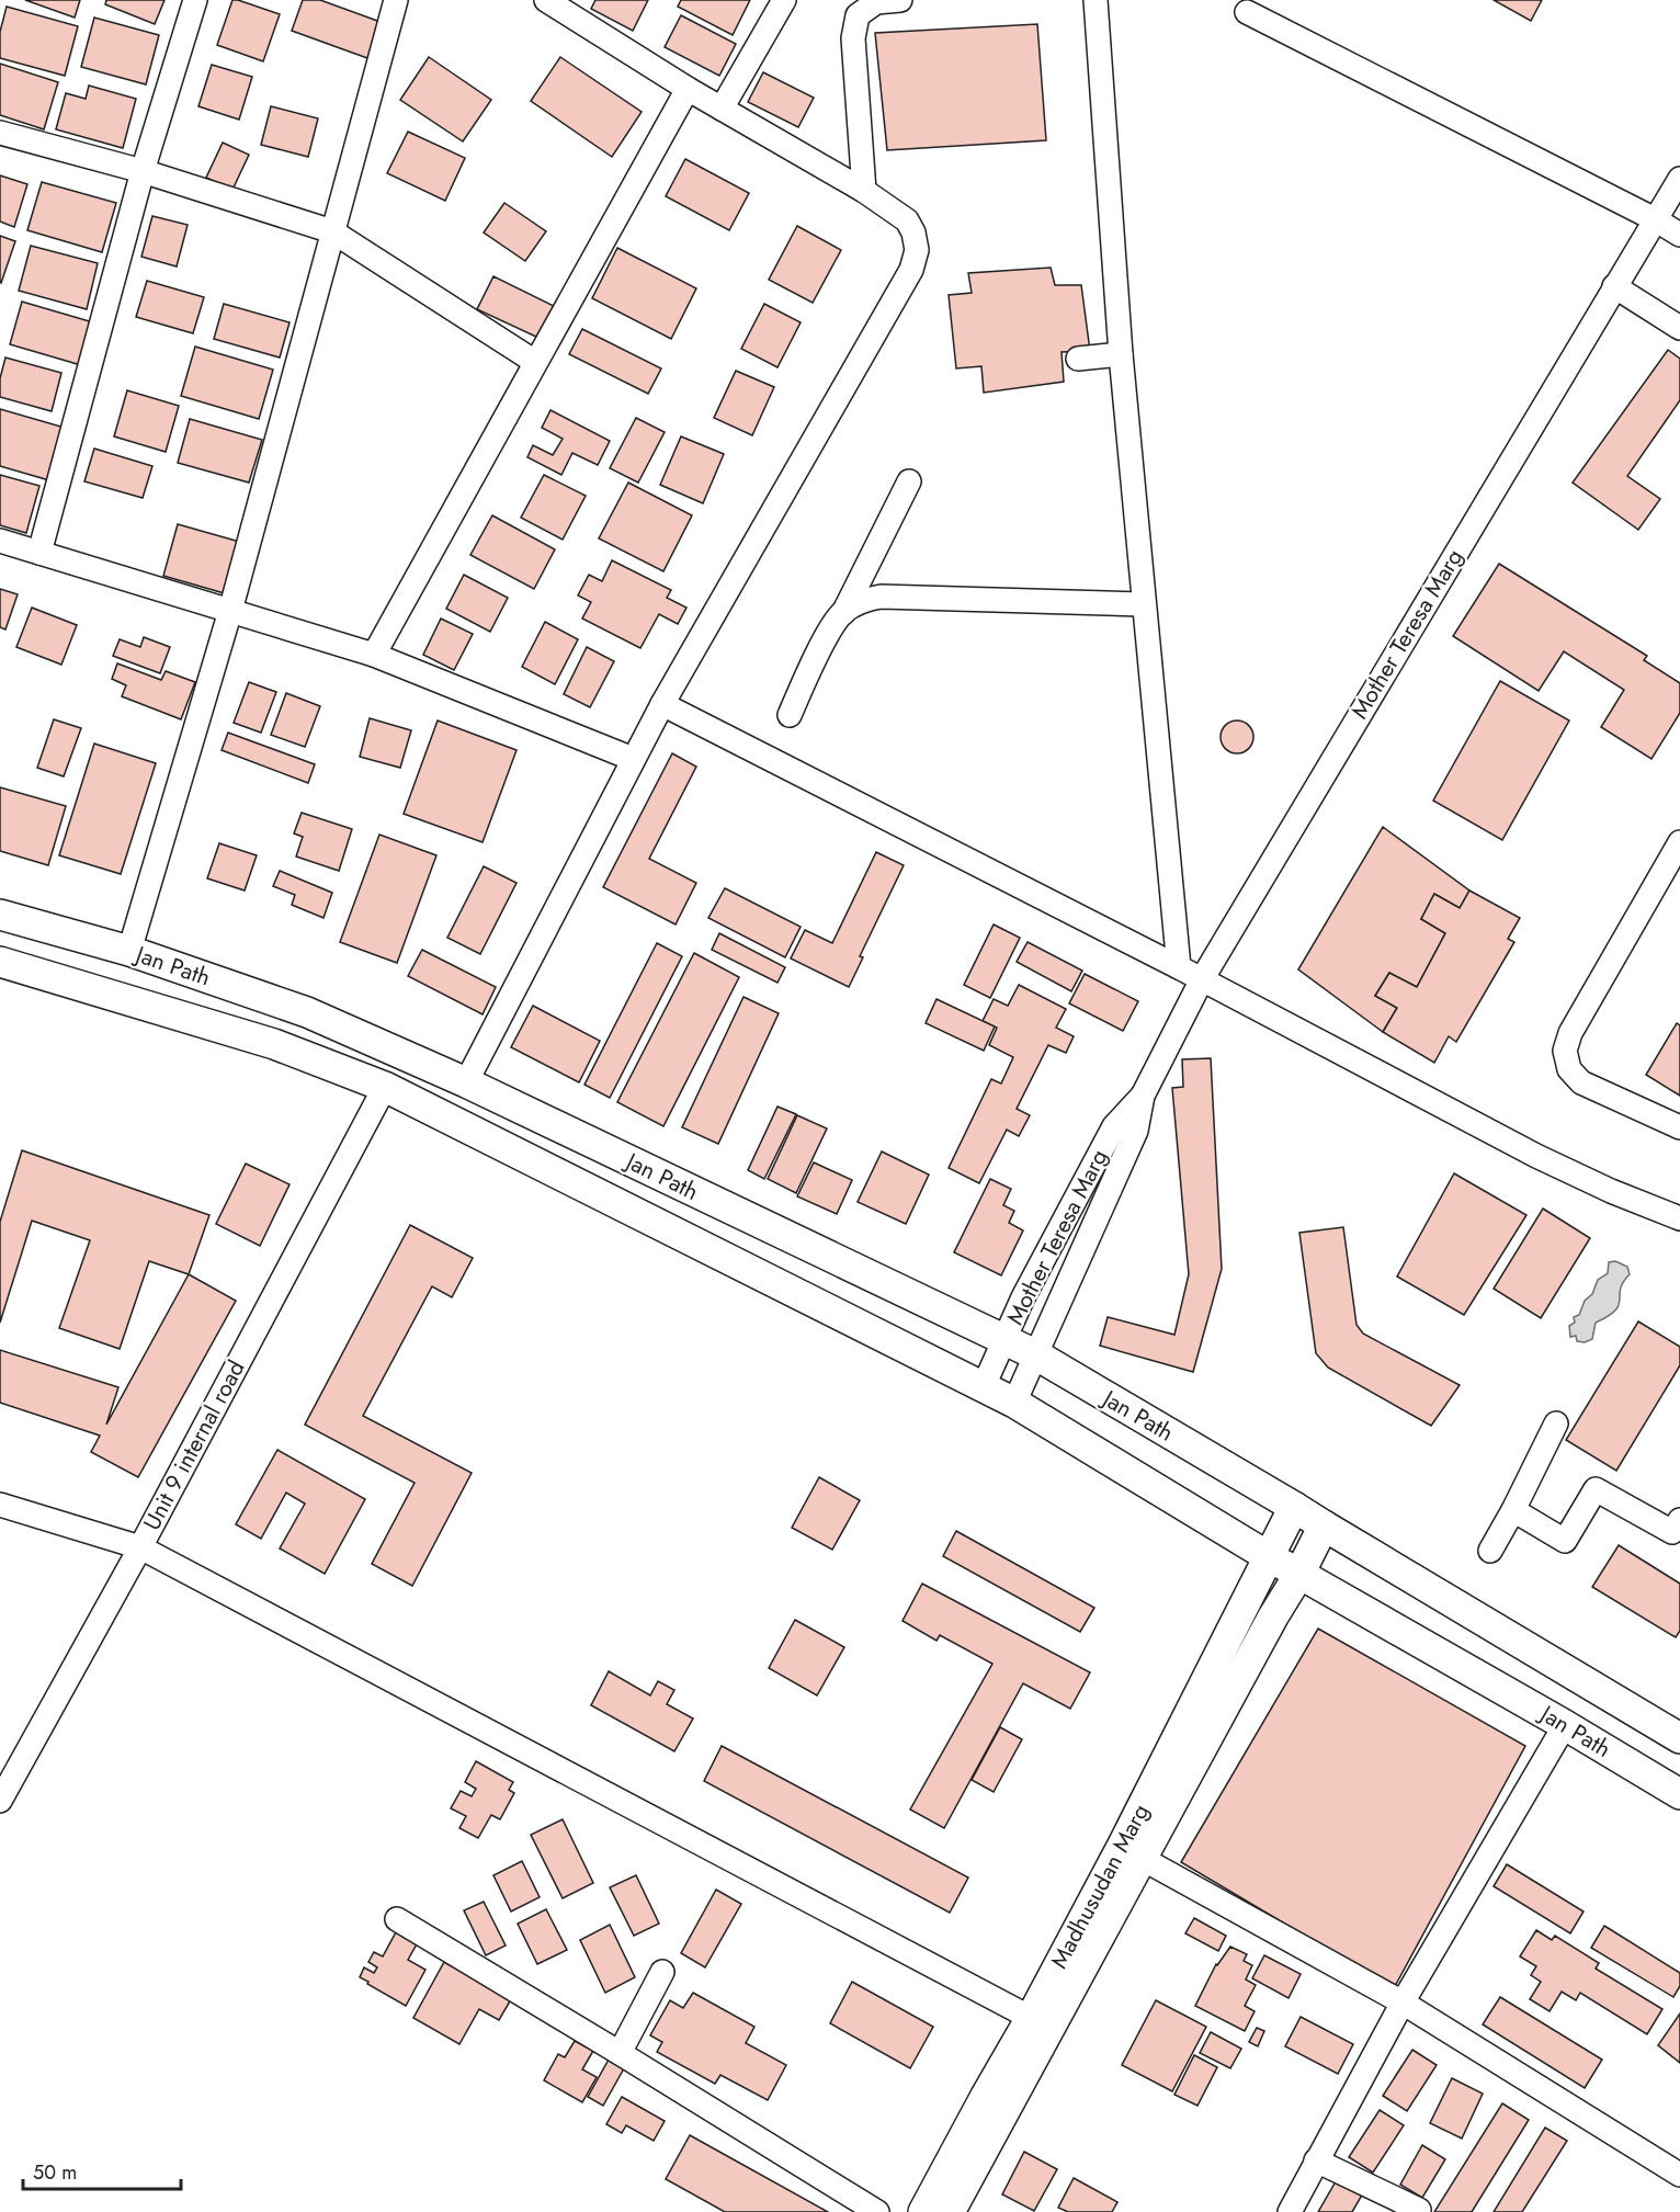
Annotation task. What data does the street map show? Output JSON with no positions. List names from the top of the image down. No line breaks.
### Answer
{"streets":{"main road":["Jan Path","Madhusudan Marg"],"street":["Mother Teresa Marg","Unit 9 internal road"]},"crossings":[["Mother Teresa Marg","Jan Path"],["Jan Path","Unit 9 internal road"],["Jan Path","Madhusudan Marg"]],"scale_bar":"50 m"}
